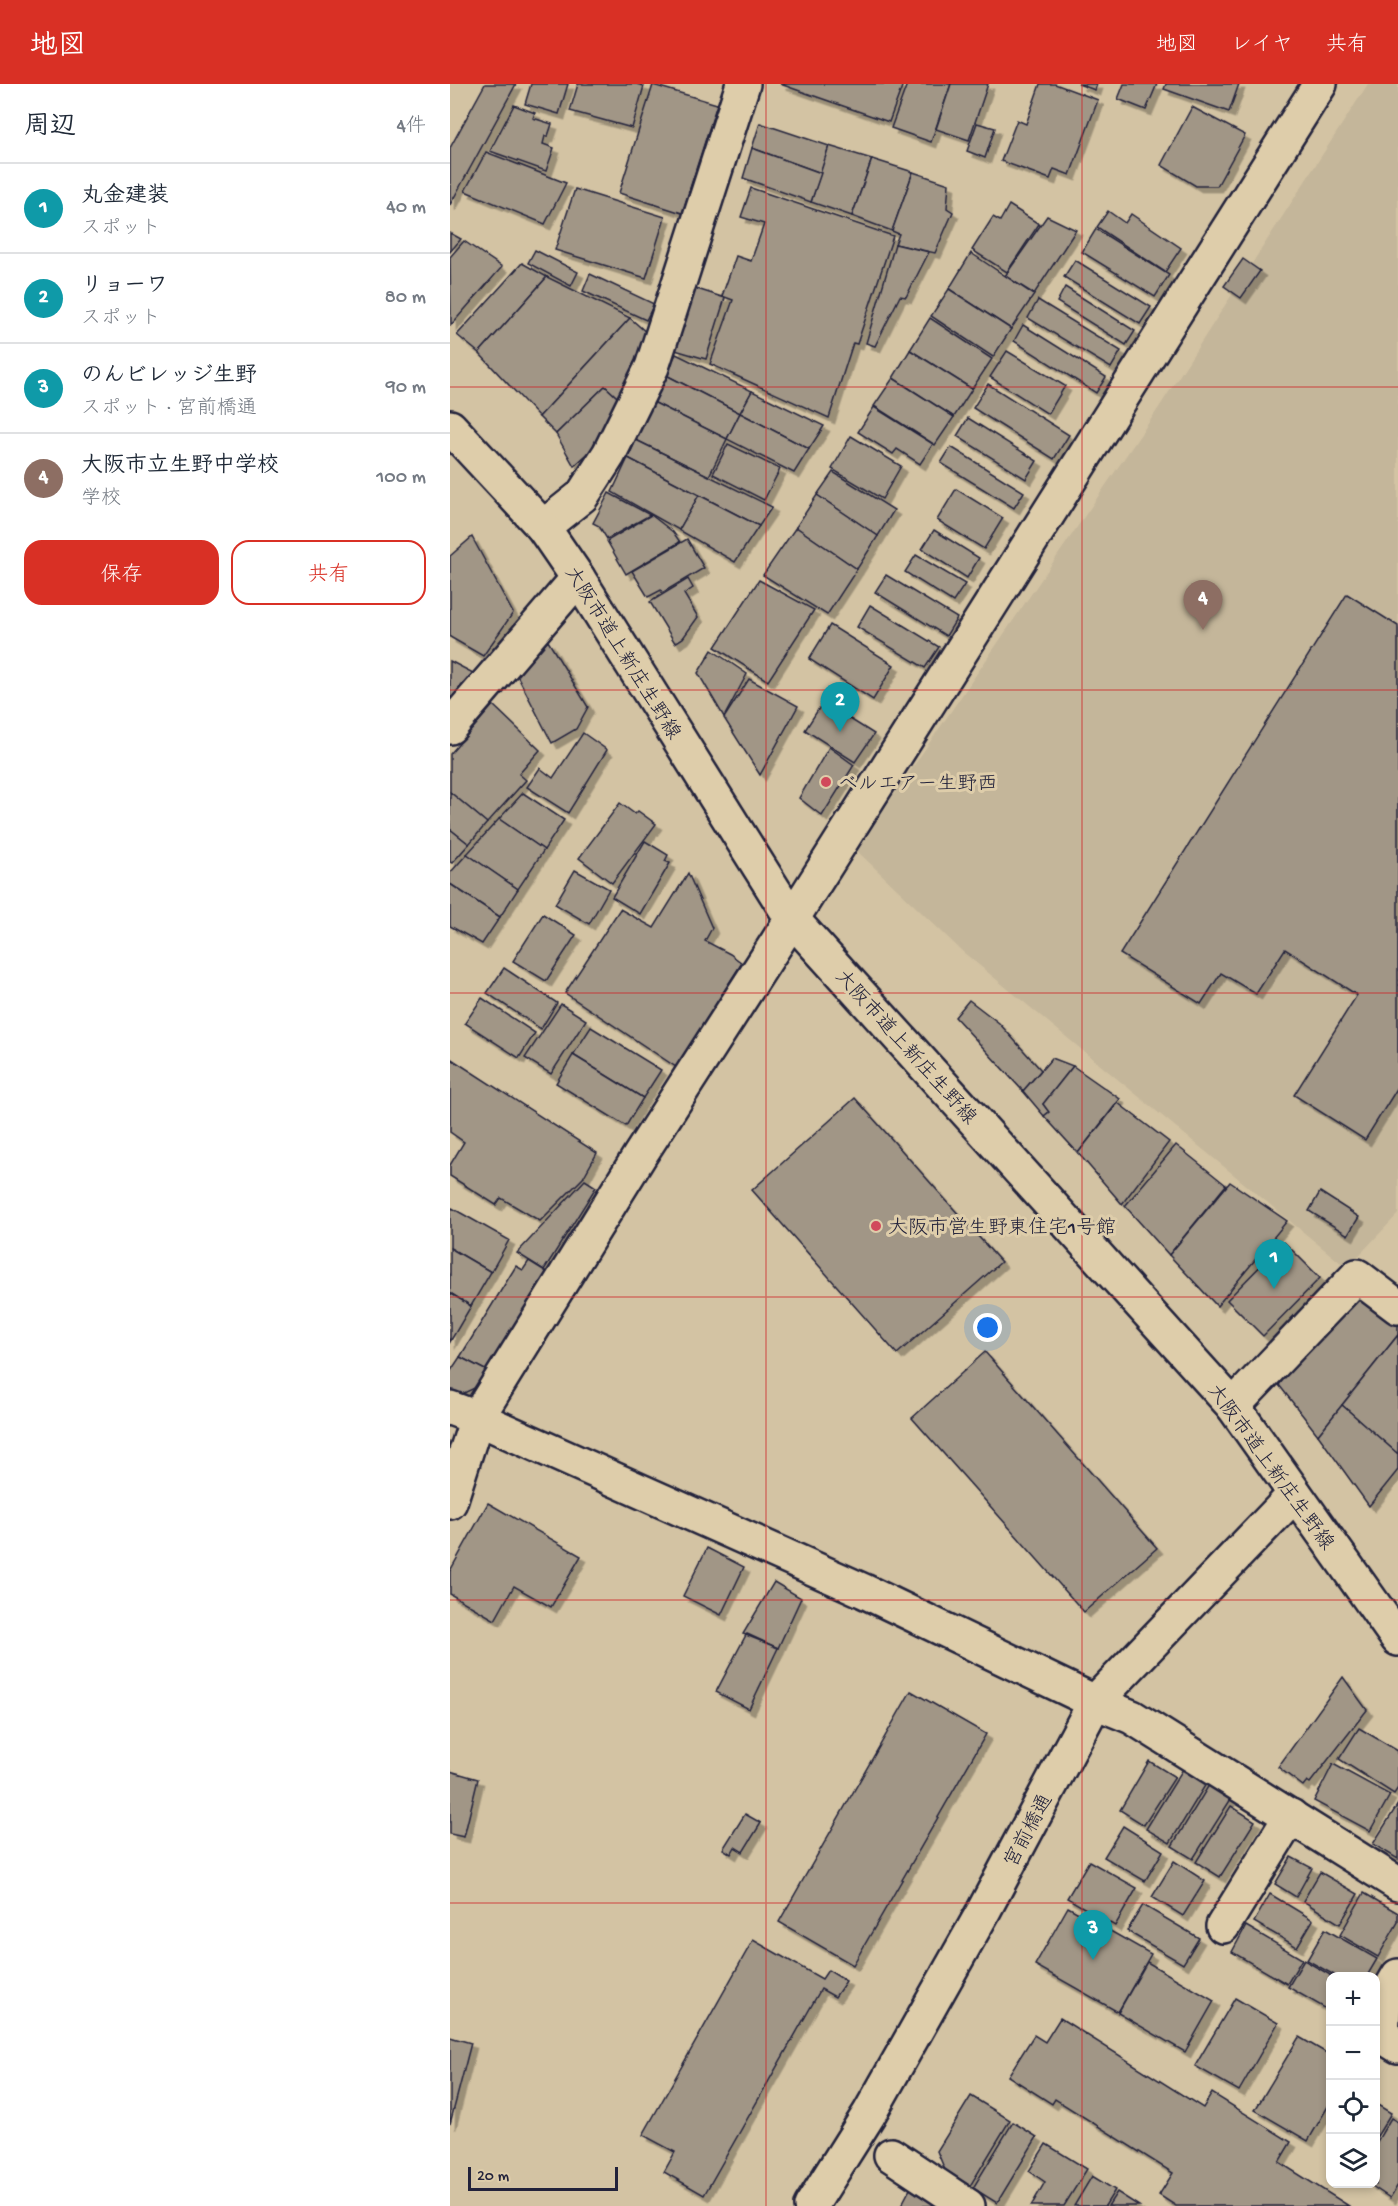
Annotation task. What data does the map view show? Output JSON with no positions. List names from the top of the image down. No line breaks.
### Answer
{"streets":{"street":["大阪市道上新庄生野線","宮前橋通"]},"crossings":[["大阪市道上新庄生野線","宮前橋通"]],"places":["ベルエアー生野西","大阪市営生野東住宅1号館"],"scale_bar":"20 m","page":{"header":"地図","nav":["地図","レイヤ","共有"],"heading":["周辺","4件"],"list":[{"mark":"1","name":"丸金建装","note":"スポット","value":"40 m"},{"mark":"2","name":"リョーワ","note":"スポット","value":"80 m"},{"mark":"3","name":"のんビレッジ生野","note":"スポット · 宮前橋通","value":"90 m"},{"mark":"4","name":"大阪市立生野中学校","note":"学校","value":"100 m"}],"buttons":["保存","共有"],"pins":["4","2","1","3"],"map_buttons":["+","−"],"scale":"20 m"}}
